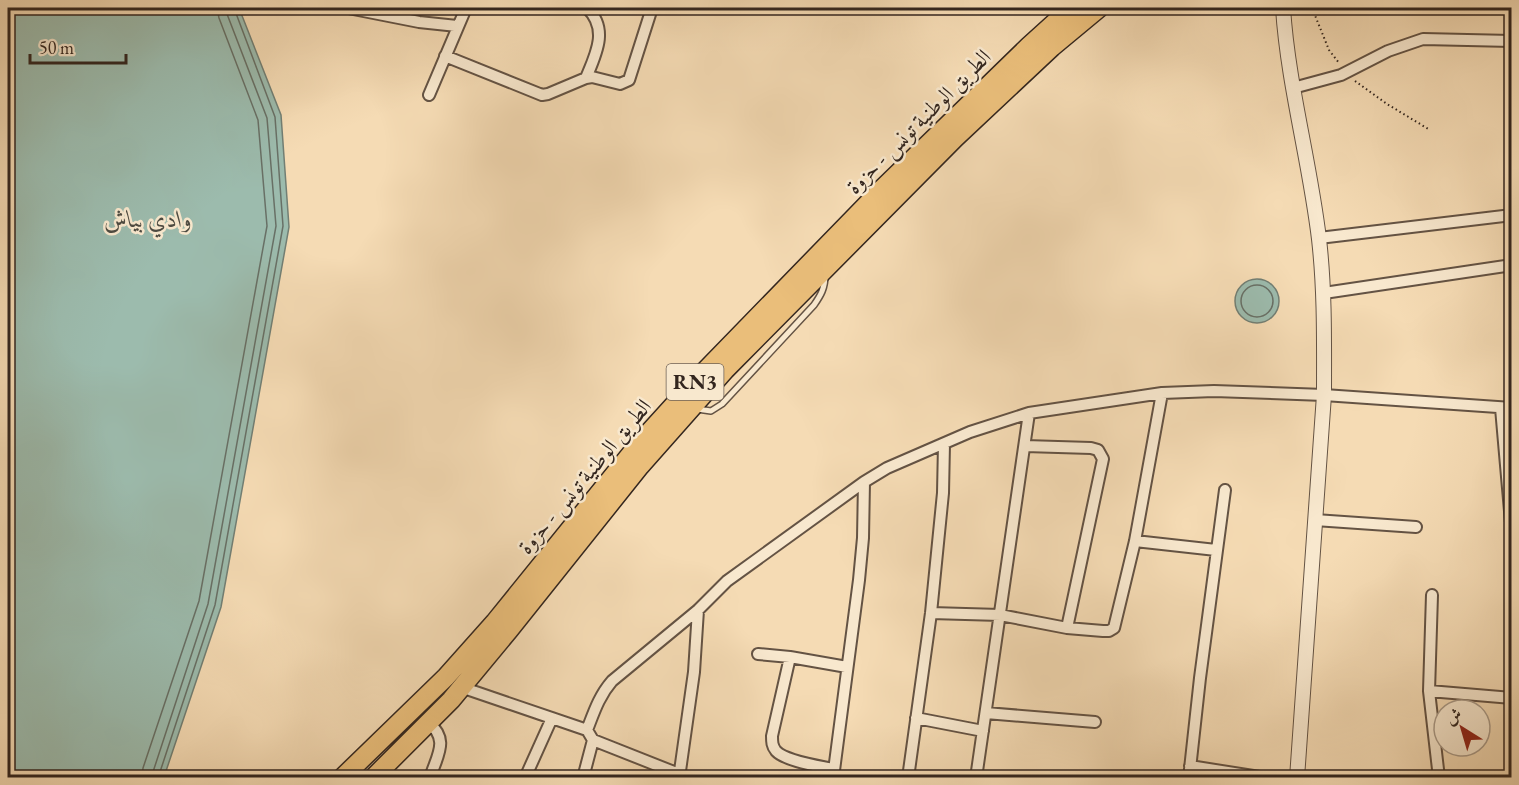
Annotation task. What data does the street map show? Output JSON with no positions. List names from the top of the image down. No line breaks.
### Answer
{"streets":{"main road":["الطريق الوطنية تونس - حزوة","RN3"]},"water":["وادي بياش"],"scale_bar":"50 m","north":"top left"}
